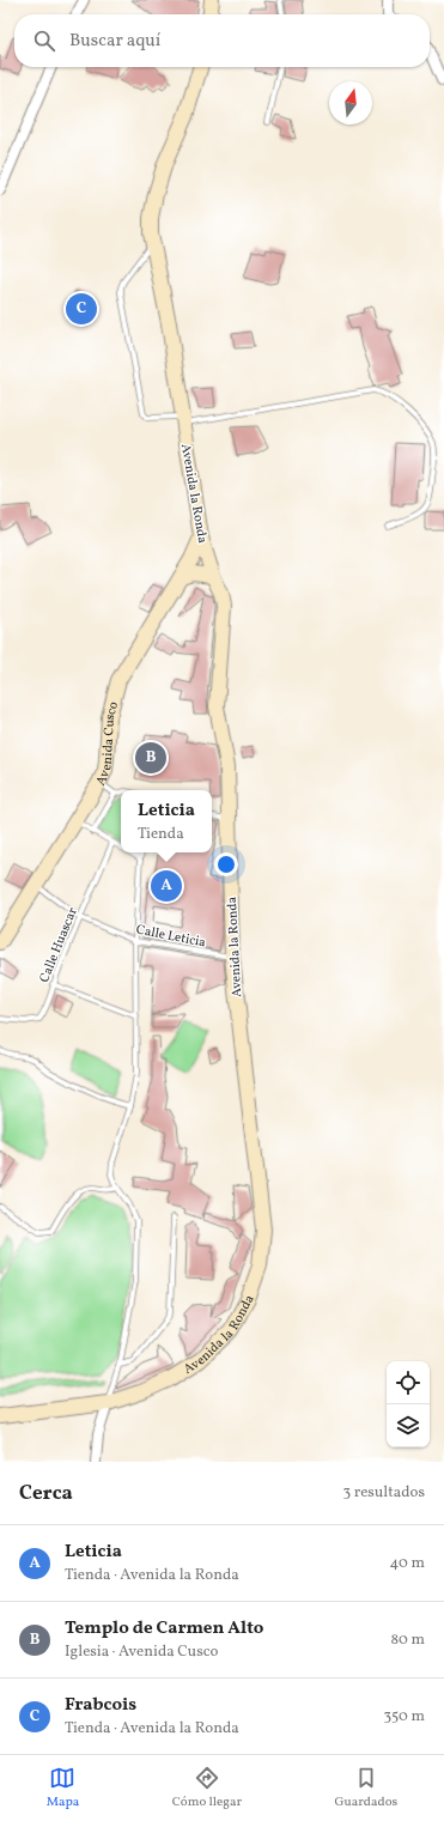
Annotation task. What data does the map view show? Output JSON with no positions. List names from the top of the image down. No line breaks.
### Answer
{"streets":{"main road":["Avenida la Ronda","Avenida Cusco"],"lane":["Calle Leticia","Calle Huascar"]},"crossings":[["Avenida la Ronda","Avenida Cusco"],["Avenida la Ronda","Calle Leticia"],["Avenida Cusco","Calle Leticia"],["Calle Leticia","Calle Huascar"]],"north":"top","page":{"search":"Buscar aquí","pins":["C","B","A"],"popup":["Leticia","Tienda"],"heading":["Cerca","3 resultados"],"list":[{"mark":"A","name":"Leticia","note":"Tienda · Avenida la Ronda","value":"40 m"},{"mark":"B","name":"Templo de Carmen Alto","note":"Iglesia · Avenida Cusco","value":"80 m"},{"mark":"C","name":"Frabcois","note":"Tienda · Avenida la Ronda","value":"350 m"}],"nav":["Mapa","Cómo llegar","Guardados"]}}
